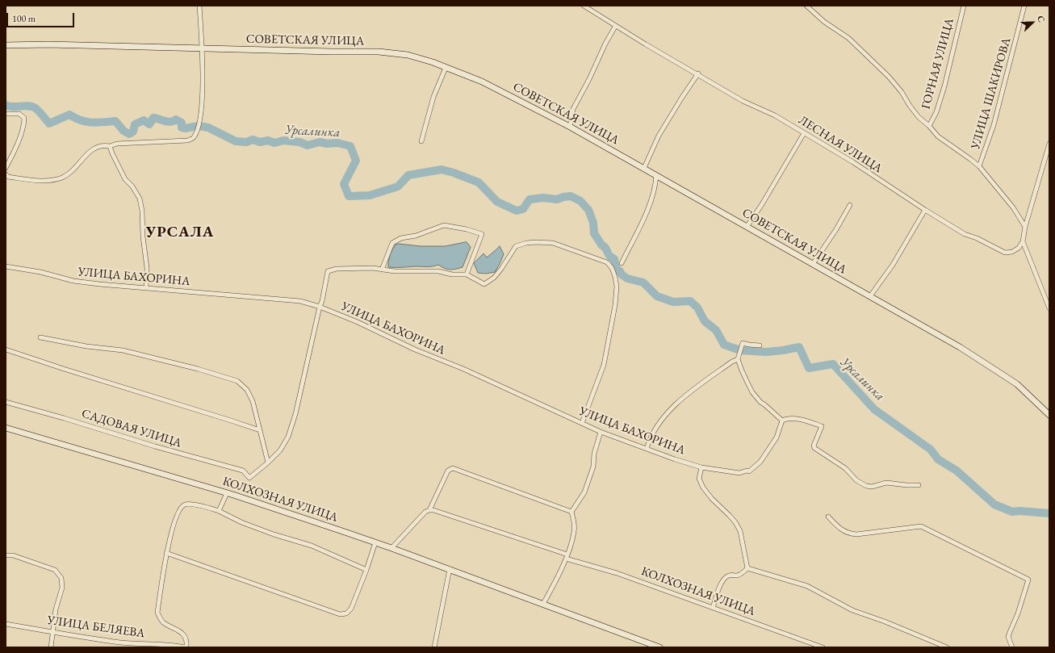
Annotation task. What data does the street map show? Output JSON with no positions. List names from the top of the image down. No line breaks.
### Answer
{"streets":{"street":["СОВЕТСКАЯ УЛИЦА","ГОРНАЯ УЛИЦА","УЛИЦА ШАКИРОВА","ЛЕСНАЯ УЛИЦА","УЛИЦА БАХОРИНА","САДОВАЯ УЛИЦА","КОЛХОЗНАЯ УЛИЦА","УЛИЦА БЕЛЯЕВА"]},"districts":["УРСАЛА"],"water":["Урсалинка"],"scale_bar":"100 m","north":"top right"}
